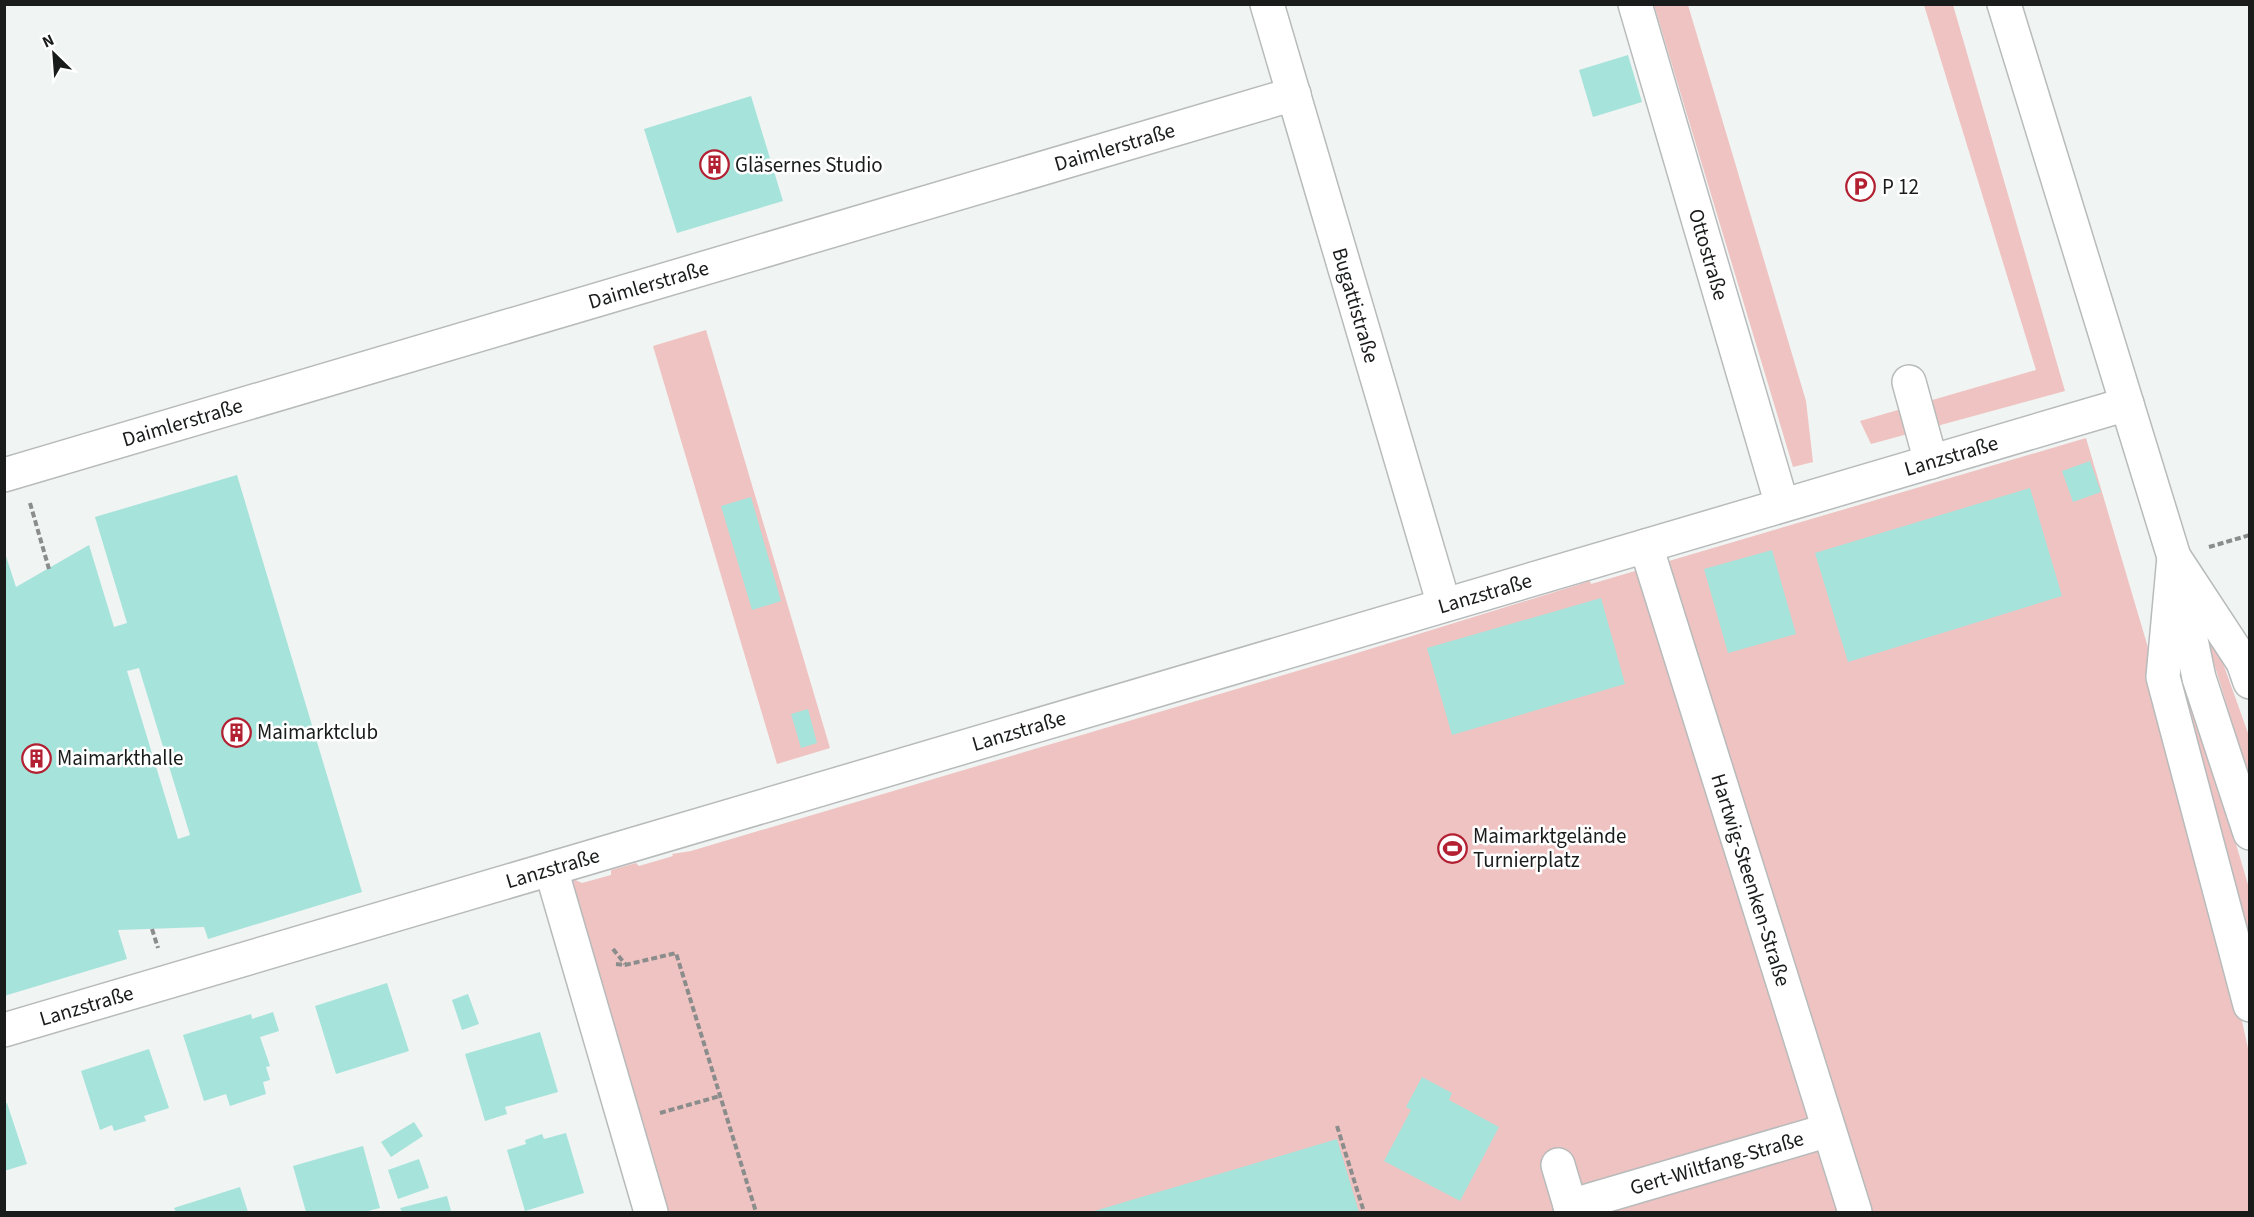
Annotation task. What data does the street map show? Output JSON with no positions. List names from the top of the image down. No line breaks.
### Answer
{"streets":{"lane":["Daimlerstraße","Ottostraße","Bugattistraße","Lanzstraße","Hartwig-Steenken-Straße","Gert-Wiltfang-Straße"]},"crossings":[["Daimlerstraße","Bugattistraße"],["Ottostraße","Lanzstraße"],["Bugattistraße","Lanzstraße"],["Lanzstraße","Hartwig-Steenken-Straße"],["Hartwig-Steenken-Straße","Gert-Wiltfang-Straße"]],"places":{"building":["Gläsernes Studio","Maimarktclub","Maimarkthalle"],"parking":["P 12"],"sports":["Maimarktgelände Turnierplatz"]},"north":"top left"}
